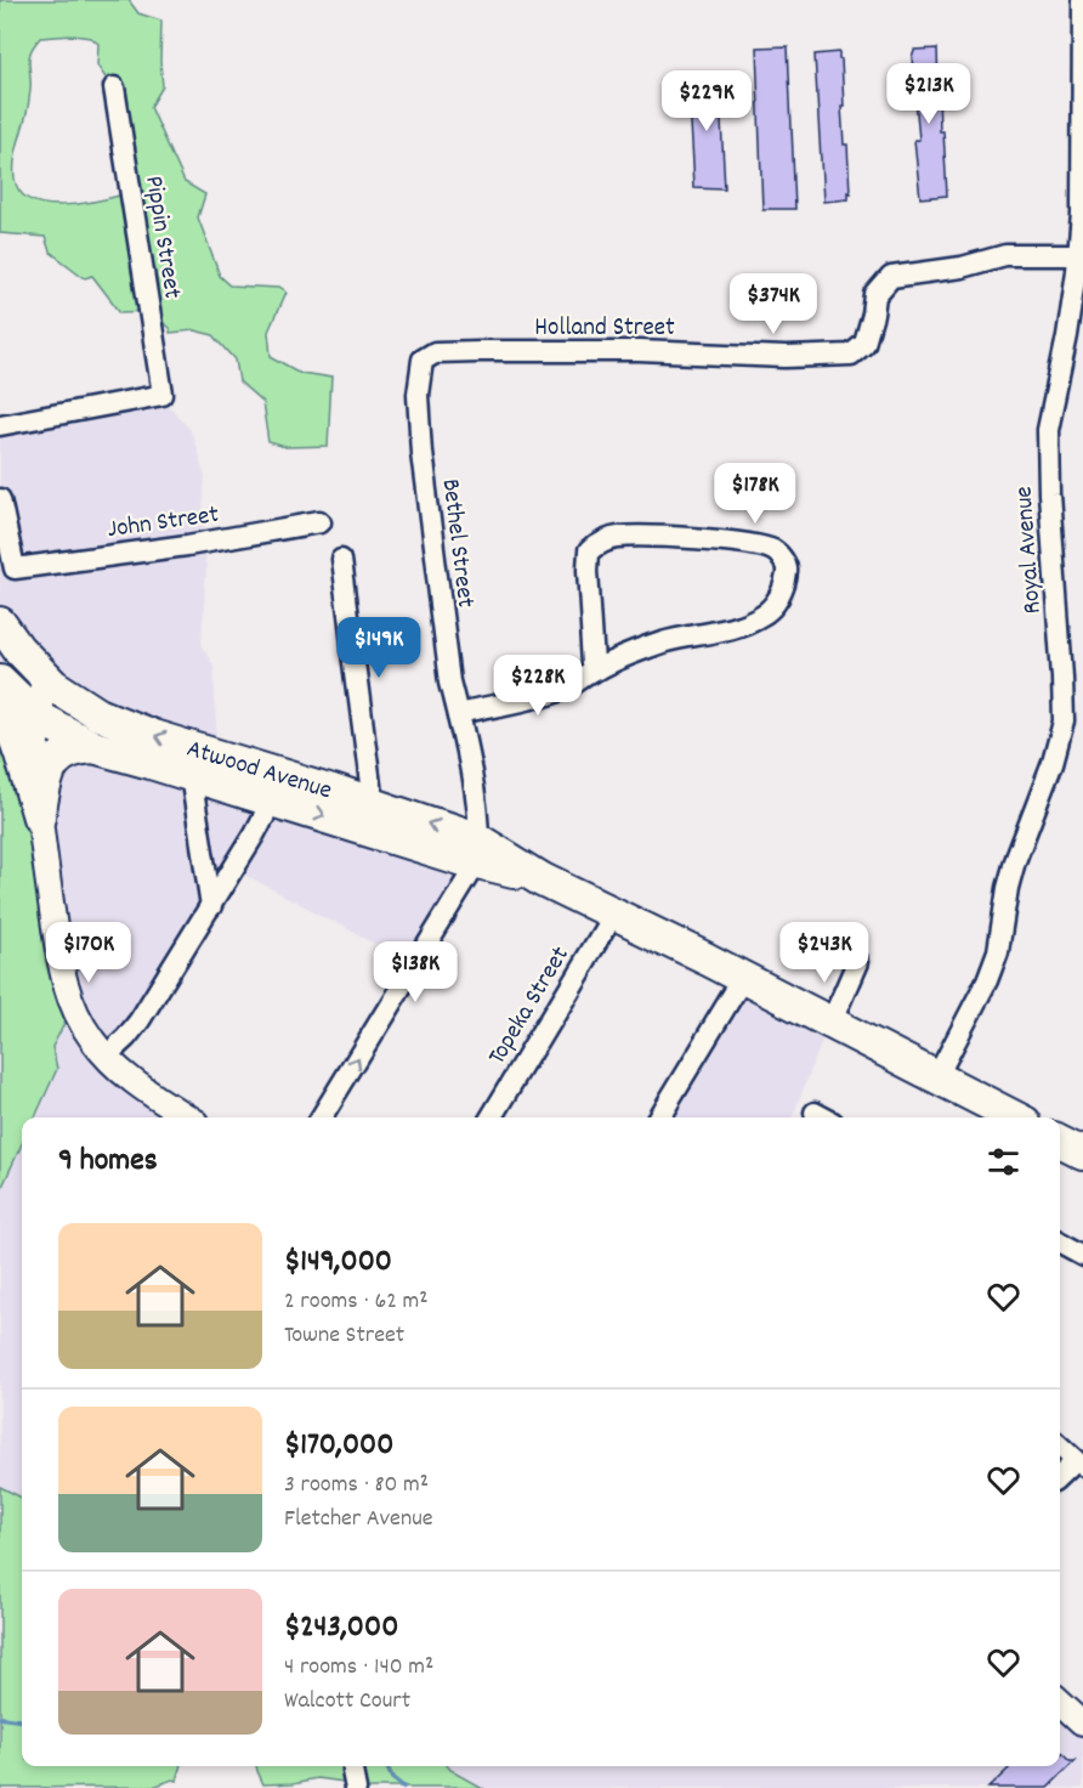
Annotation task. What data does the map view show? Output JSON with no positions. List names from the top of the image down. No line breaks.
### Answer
{"streets":{"main road":["Atwood Avenue"],"street":["Pippin Street","Holland Street","John Street","Bethel Street","Royal Avenue","Topeka Street"]},"crossings":[["Holland Street","Bethel Street"],["Holland Street","Royal Avenue"],["Bethel Street","Atwood Avenue"],["Royal Avenue","Atwood Avenue"],["Atwood Avenue","Topeka Street"]],"page":{"price":["$213K","$229K","$374K","$178K","$149K","$228K","$170K","$243K","$138K"],"heading":"9 homes","list":[{"name":"$149,000","note":"2 rooms · 62 m² · Towne Street"},{"name":"$170,000","note":"3 rooms · 80 m² · Fletcher Avenue"},{"name":"$243,000","note":"4 rooms · 140 m² · Walcott Court"}]}}
